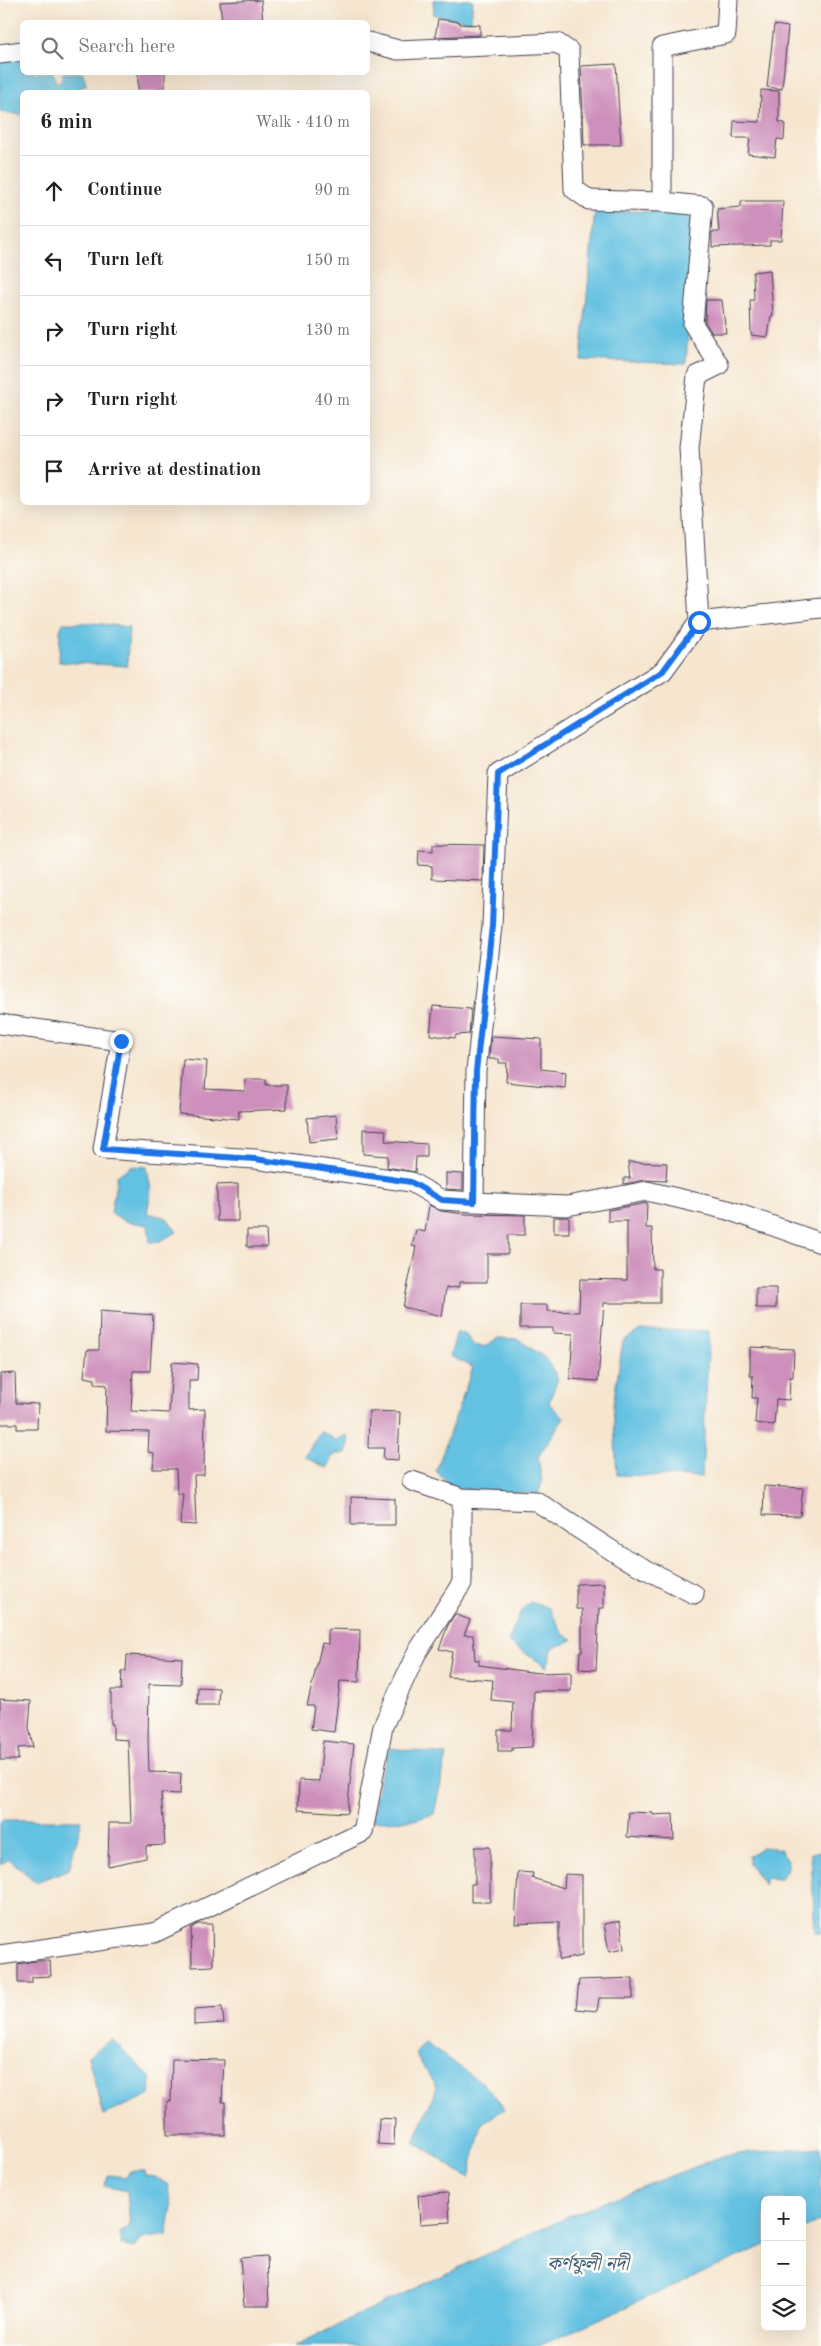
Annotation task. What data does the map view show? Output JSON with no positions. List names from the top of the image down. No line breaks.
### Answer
{"water":["কর্ণফুলী নদী"],"page":{"search":"Search here","heading":["6 min","Walk · 410 m"],"list":[["Continue","90 m"],["Turn left","150 m"],["Turn right","130 m"],["Turn right","40 m"],"Arrive at destination"],"map_buttons":["+","−"]}}
